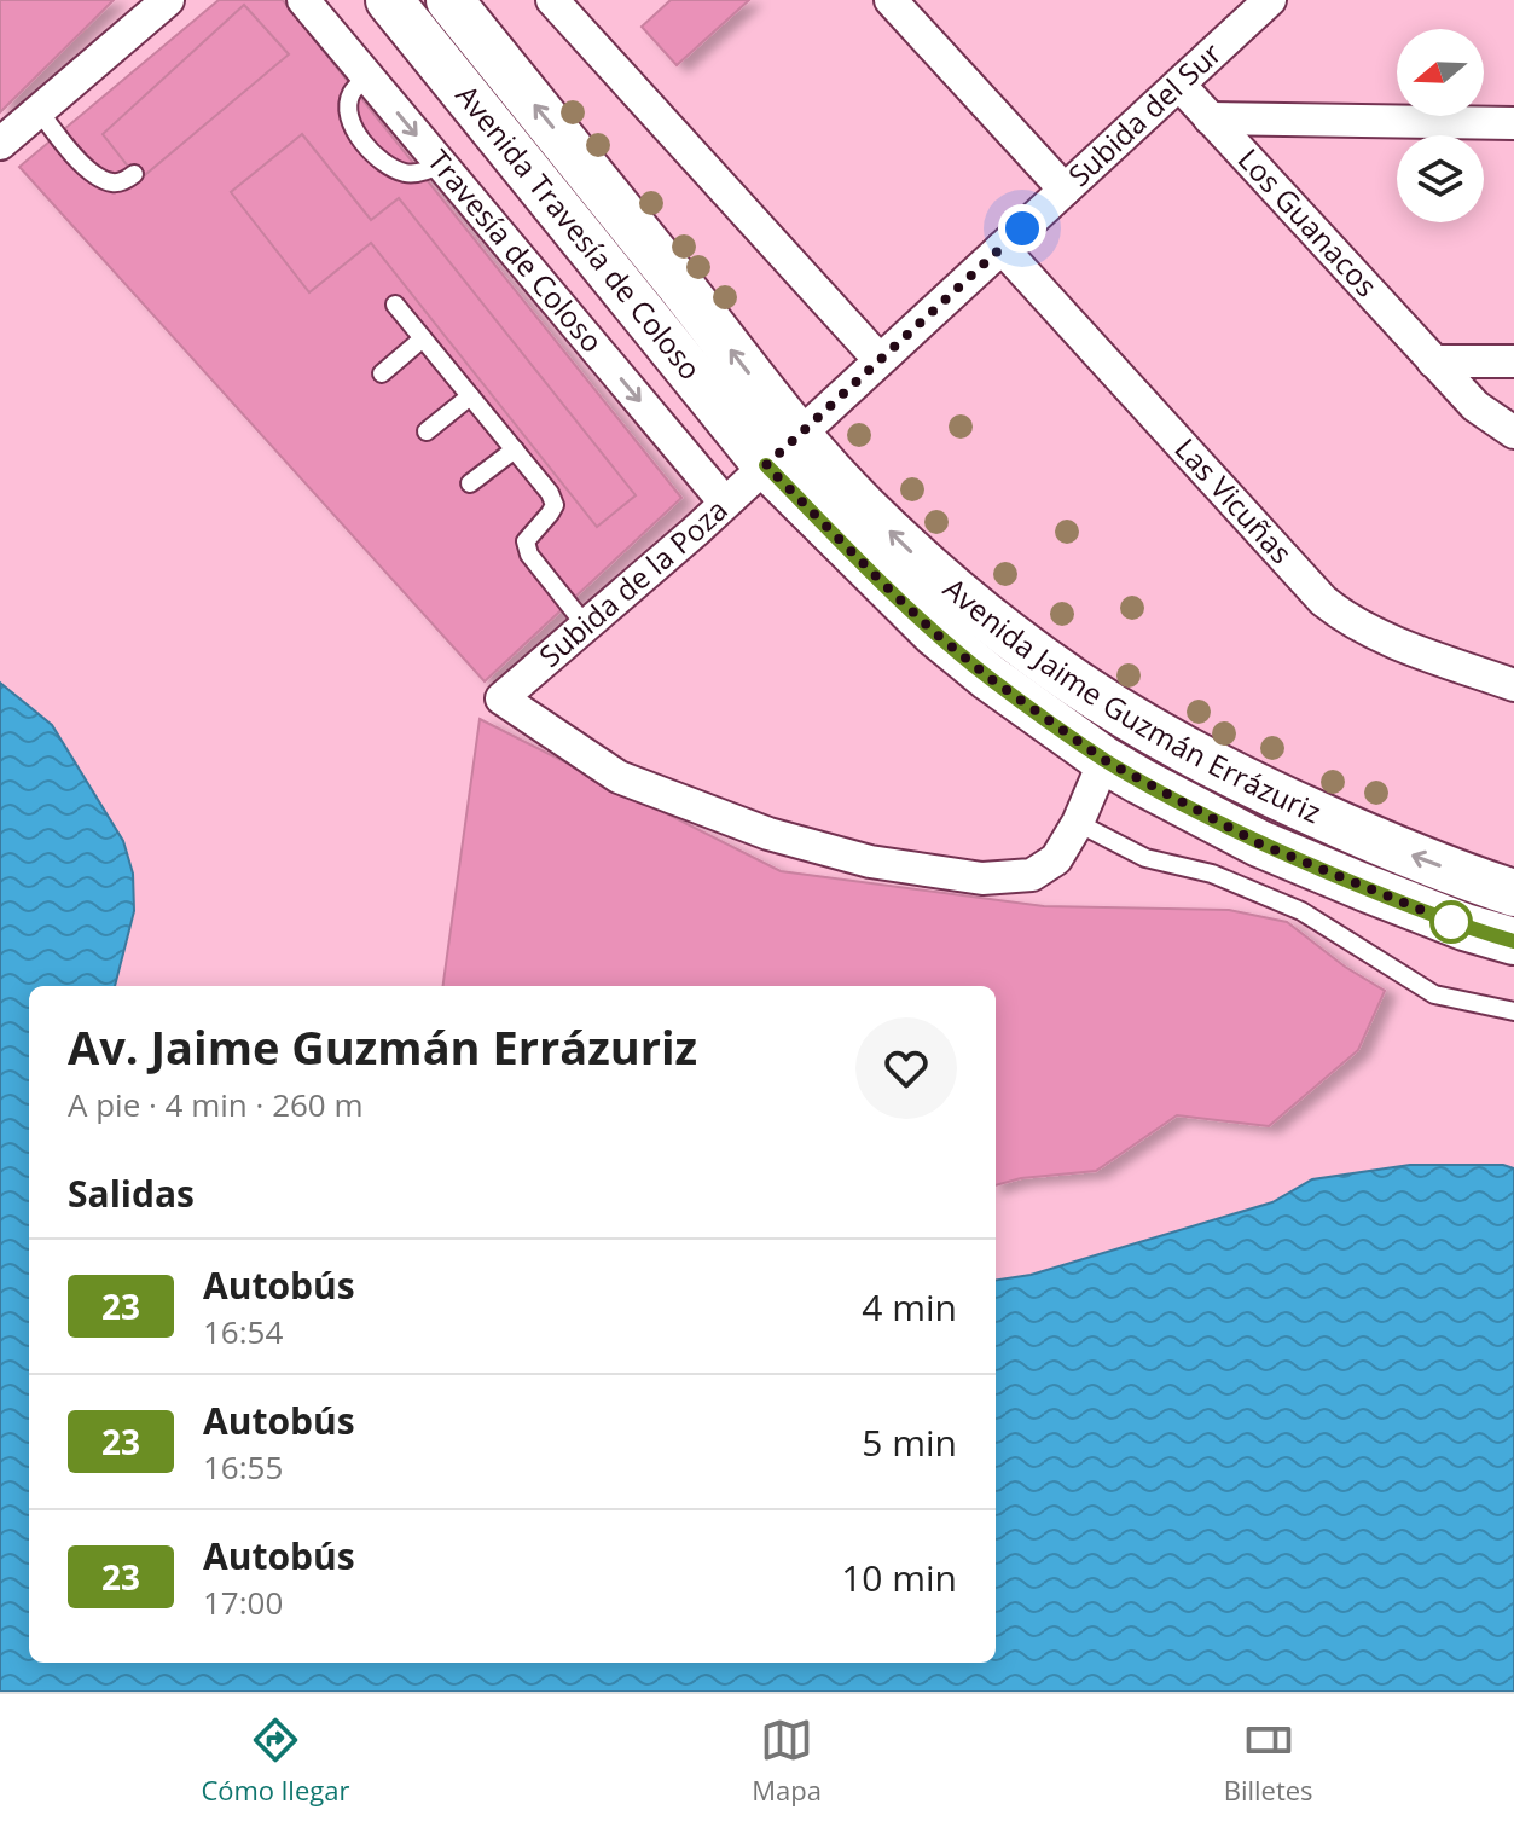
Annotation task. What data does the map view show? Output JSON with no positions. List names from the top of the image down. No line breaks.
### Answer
{"streets":{"main road":["Avenida Travesía de Coloso","Avenida Jaime Guzmán Errázuriz"],"street":["Subida del Sur","Los Guanacos","Travesía de Coloso","Las Vicuñas","Subida de la Poza"]},"crossings":[["Subida del Sur","Los Guanacos"],["Subida del Sur","Avenida Travesía de Coloso"],["Subida del Sur","Las Vicuñas"],["Subida del Sur","Subida de la Poza"],["Subida del Sur","Avenida Jaime Guzmán Errázuriz"],["Avenida Travesía de Coloso","Subida de la Poza"],["Avenida Travesía de Coloso","Avenida Jaime Guzmán Errázuriz"],["Travesía de Coloso","Subida de la Poza"],["Subida de la Poza","Avenida Jaime Guzmán Errázuriz"]],"lines":["bus line 23"],"north":"left","page":{"heading":[["Av. Jaime Guzmán Errázuriz","A pie · 4 min · 260 m"],"Salidas"],"list":[{"mark":"23","name":"Autobús","note":"16:54","value":"4 min"},{"mark":"23","name":"Autobús","note":"16:55","value":"5 min"},{"mark":"23","name":"Autobús","note":"17:00","value":"10 min"}],"tabs":["Cómo llegar","Mapa","Billetes"]}}
